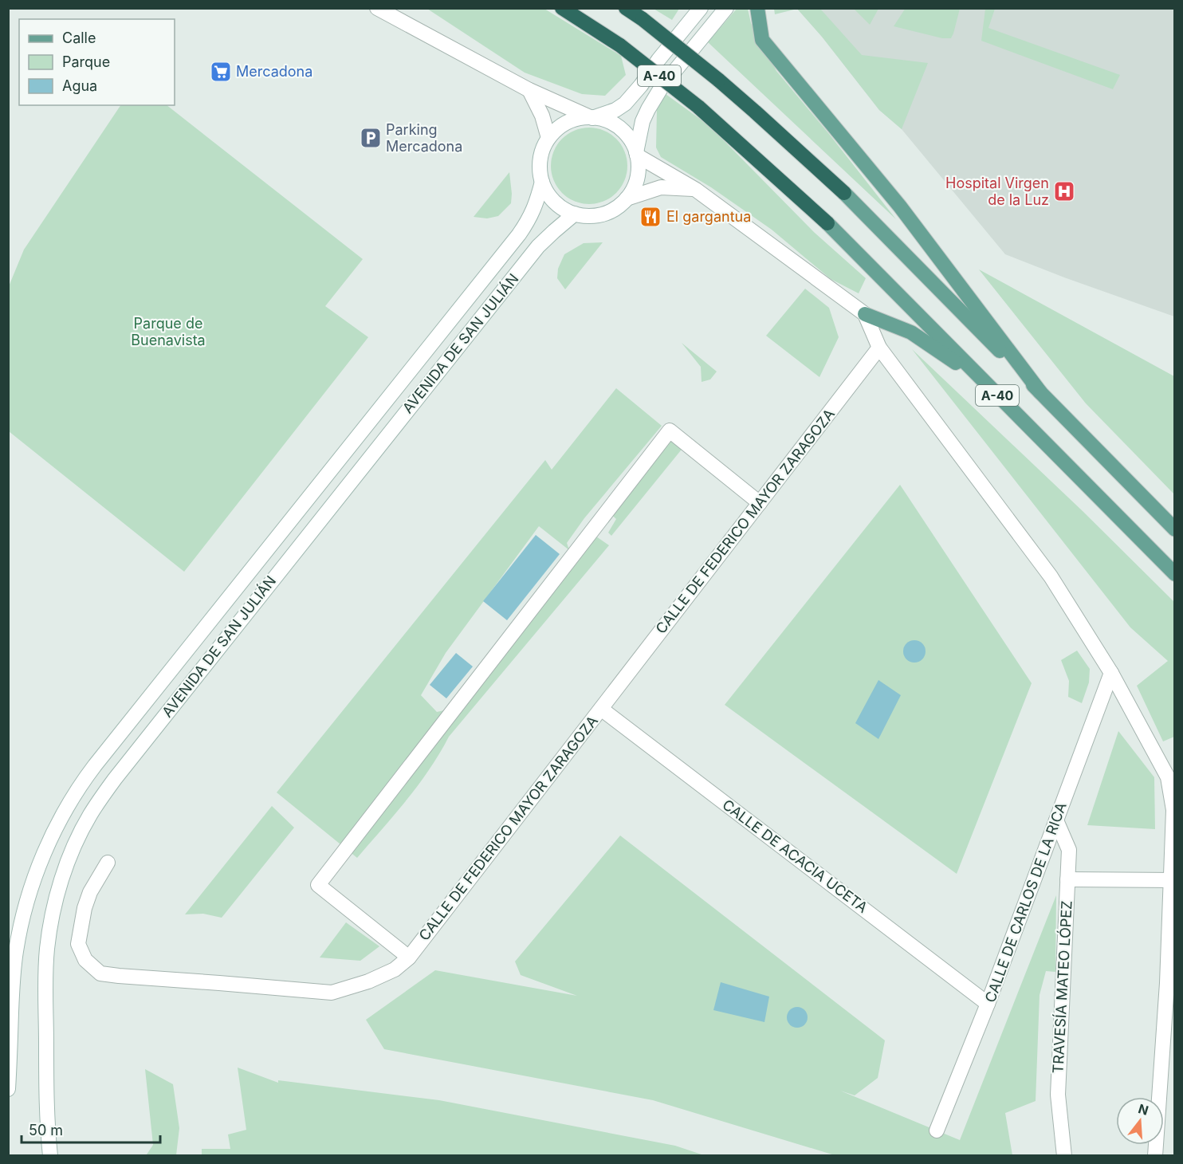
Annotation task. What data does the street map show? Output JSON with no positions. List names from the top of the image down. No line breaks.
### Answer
{"streets":{"highway":["A-40"],"street":["AVENIDA DE SAN JULIÁN","CALLE DE FEDERICO MAYOR ZARAGOZA","CALLE DE ACACIA UCETA","CALLE DE CARLOS DE LA RICA","TRAVESÍA MATEO LÓPEZ"]},"crossings":[["CALLE DE FEDERICO MAYOR ZARAGOZA","CALLE DE ACACIA UCETA"],["CALLE DE ACACIA UCETA","CALLE DE CARLOS DE LA RICA"],["CALLE DE CARLOS DE LA RICA","TRAVESÍA MATEO LÓPEZ"]],"parks":["Parque de Buenavista"],"places":{"supermarket":["Mercadona"],"parking":["Parking Mercadona"],"hospital":["Hospital Virgen de la Luz"],"restaurant":["El gargantua"]},"legend":["Calle","Parque","Agua"],"scale_bar":"50 m","north":"top"}
